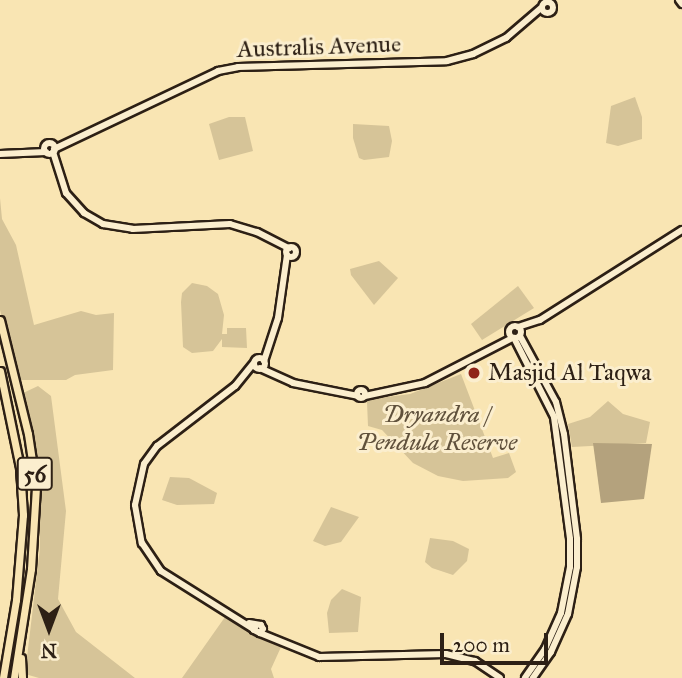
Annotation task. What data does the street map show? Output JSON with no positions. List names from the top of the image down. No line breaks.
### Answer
{"streets":{"main road":["56"],"street":["Australis Avenue"]},"parks":["Dryandra / Pendula Reserve"],"places":["Masjid Al Taqwa"],"scale_bar":"200 m","north":"bottom"}
